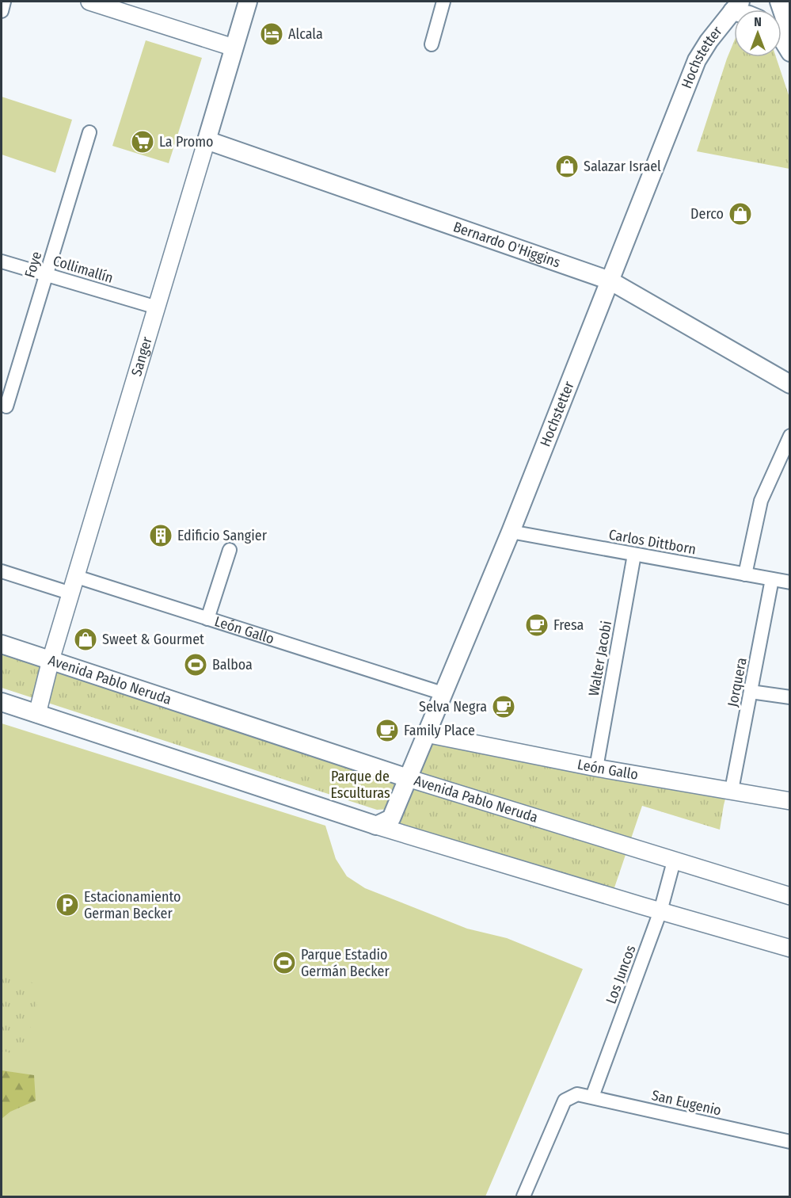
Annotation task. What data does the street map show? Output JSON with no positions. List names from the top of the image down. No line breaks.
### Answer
{"streets":{"main road":["Hochstetter","Bernardo O'Higgins","Sanger","Avenida Pablo Neruda"],"street":["Foye","Collimallín","Carlos Dittborn","León Gallo","Walter Jacobi","Jorquera","Los Juncos","San Eugenio"]},"crossings":[["Hochstetter","Bernardo O'Higgins"],["Hochstetter","Carlos Dittborn"],["Hochstetter","León Gallo"],["Hochstetter","Avenida Pablo Neruda"],["Bernardo O'Higgins","Sanger"],["Foye","Collimallín"],["Collimallín","Sanger"],["Sanger","León Gallo"],["Sanger","Avenida Pablo Neruda"],["Carlos Dittborn","Walter Jacobi"],["Carlos Dittborn","Jorquera"],["León Gallo","Walter Jacobi"],["León Gallo","Jorquera"],["Avenida Pablo Neruda","Los Juncos"],["Los Juncos","San Eugenio"]],"parks":["Parque de Esculturas"],"places":{"hotel":["Alcala"],"supermarket":["La Promo"],"shop":["Salazar Israel","Derco","Sweet & Gourmet"],"building":["Edificio Sangier"],"cafe":["Fresa","Selva Negra","Family Place"],"sports":["Balboa","Parque Estadio Germán Becker"],"parking":["Estacionamiento German Becker"]},"north":"top"}
